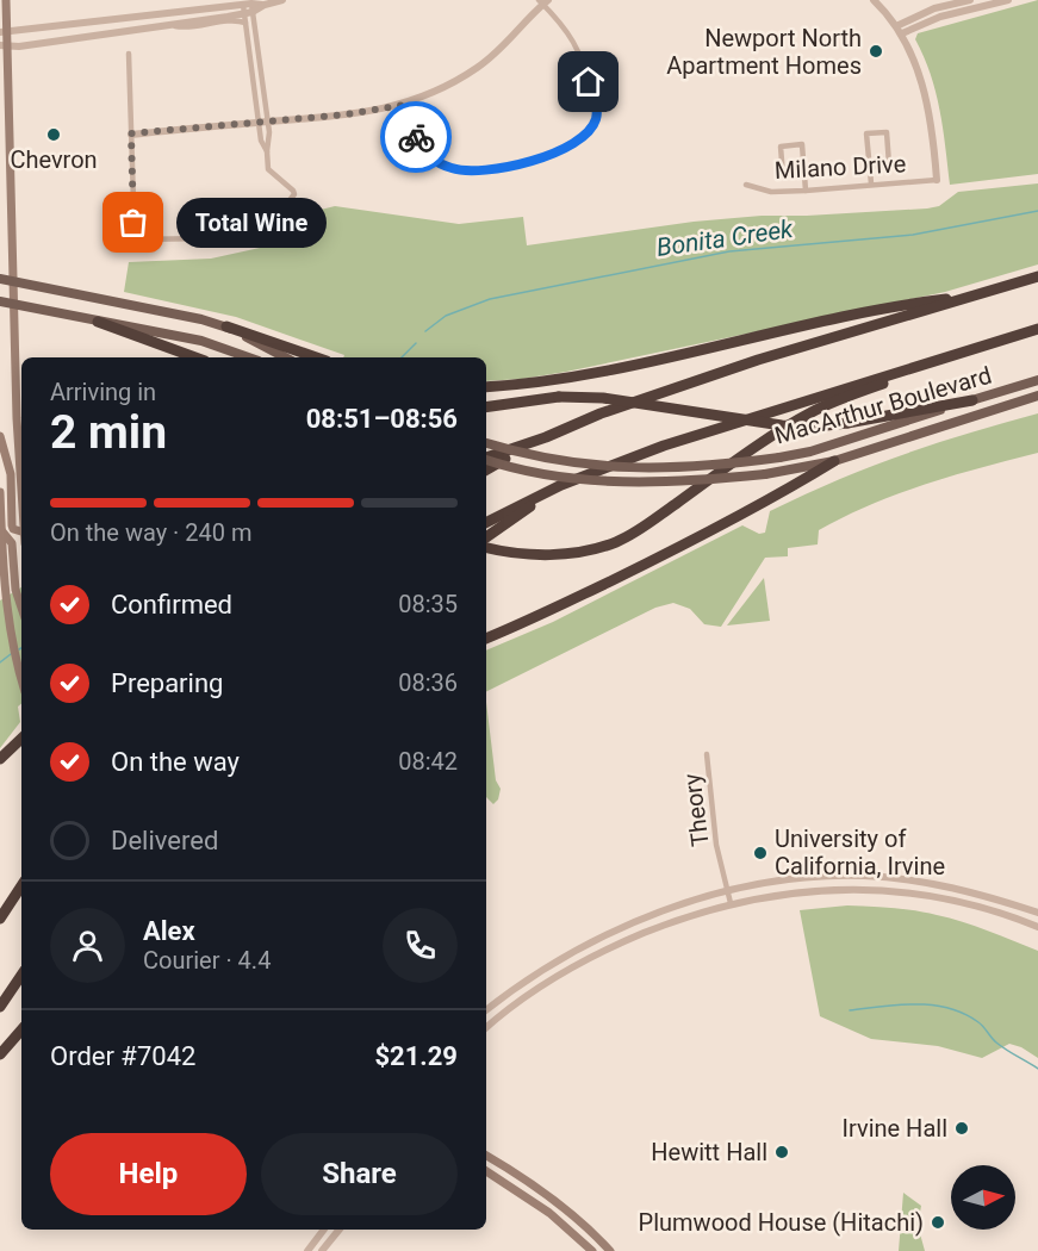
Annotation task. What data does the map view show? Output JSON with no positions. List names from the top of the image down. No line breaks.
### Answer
{"streets":{"main road":["MacArthur Boulevard"],"street":["Milano Drive","Theory"]},"water":["Bonita Creek"],"places":["Newport North Apartment Homes","Chevron","Total Wine","University of California, Irvine","Irvine Hall","Hewitt Hall","Plumwood House (Hitachi)"],"north":"right","page":{"bubble":"Total Wine","heading":["2 min","Arriving in","08:51–08:56"],"panel":["Alex","Courier · 4.4","Order #7042","$21.29"],"bar":"On the way · 240 m","list":[["Confirmed","08:35"],["Preparing","08:36"],["On the way","08:42"],"Delivered"],"buttons":["Help","Share"]}}
